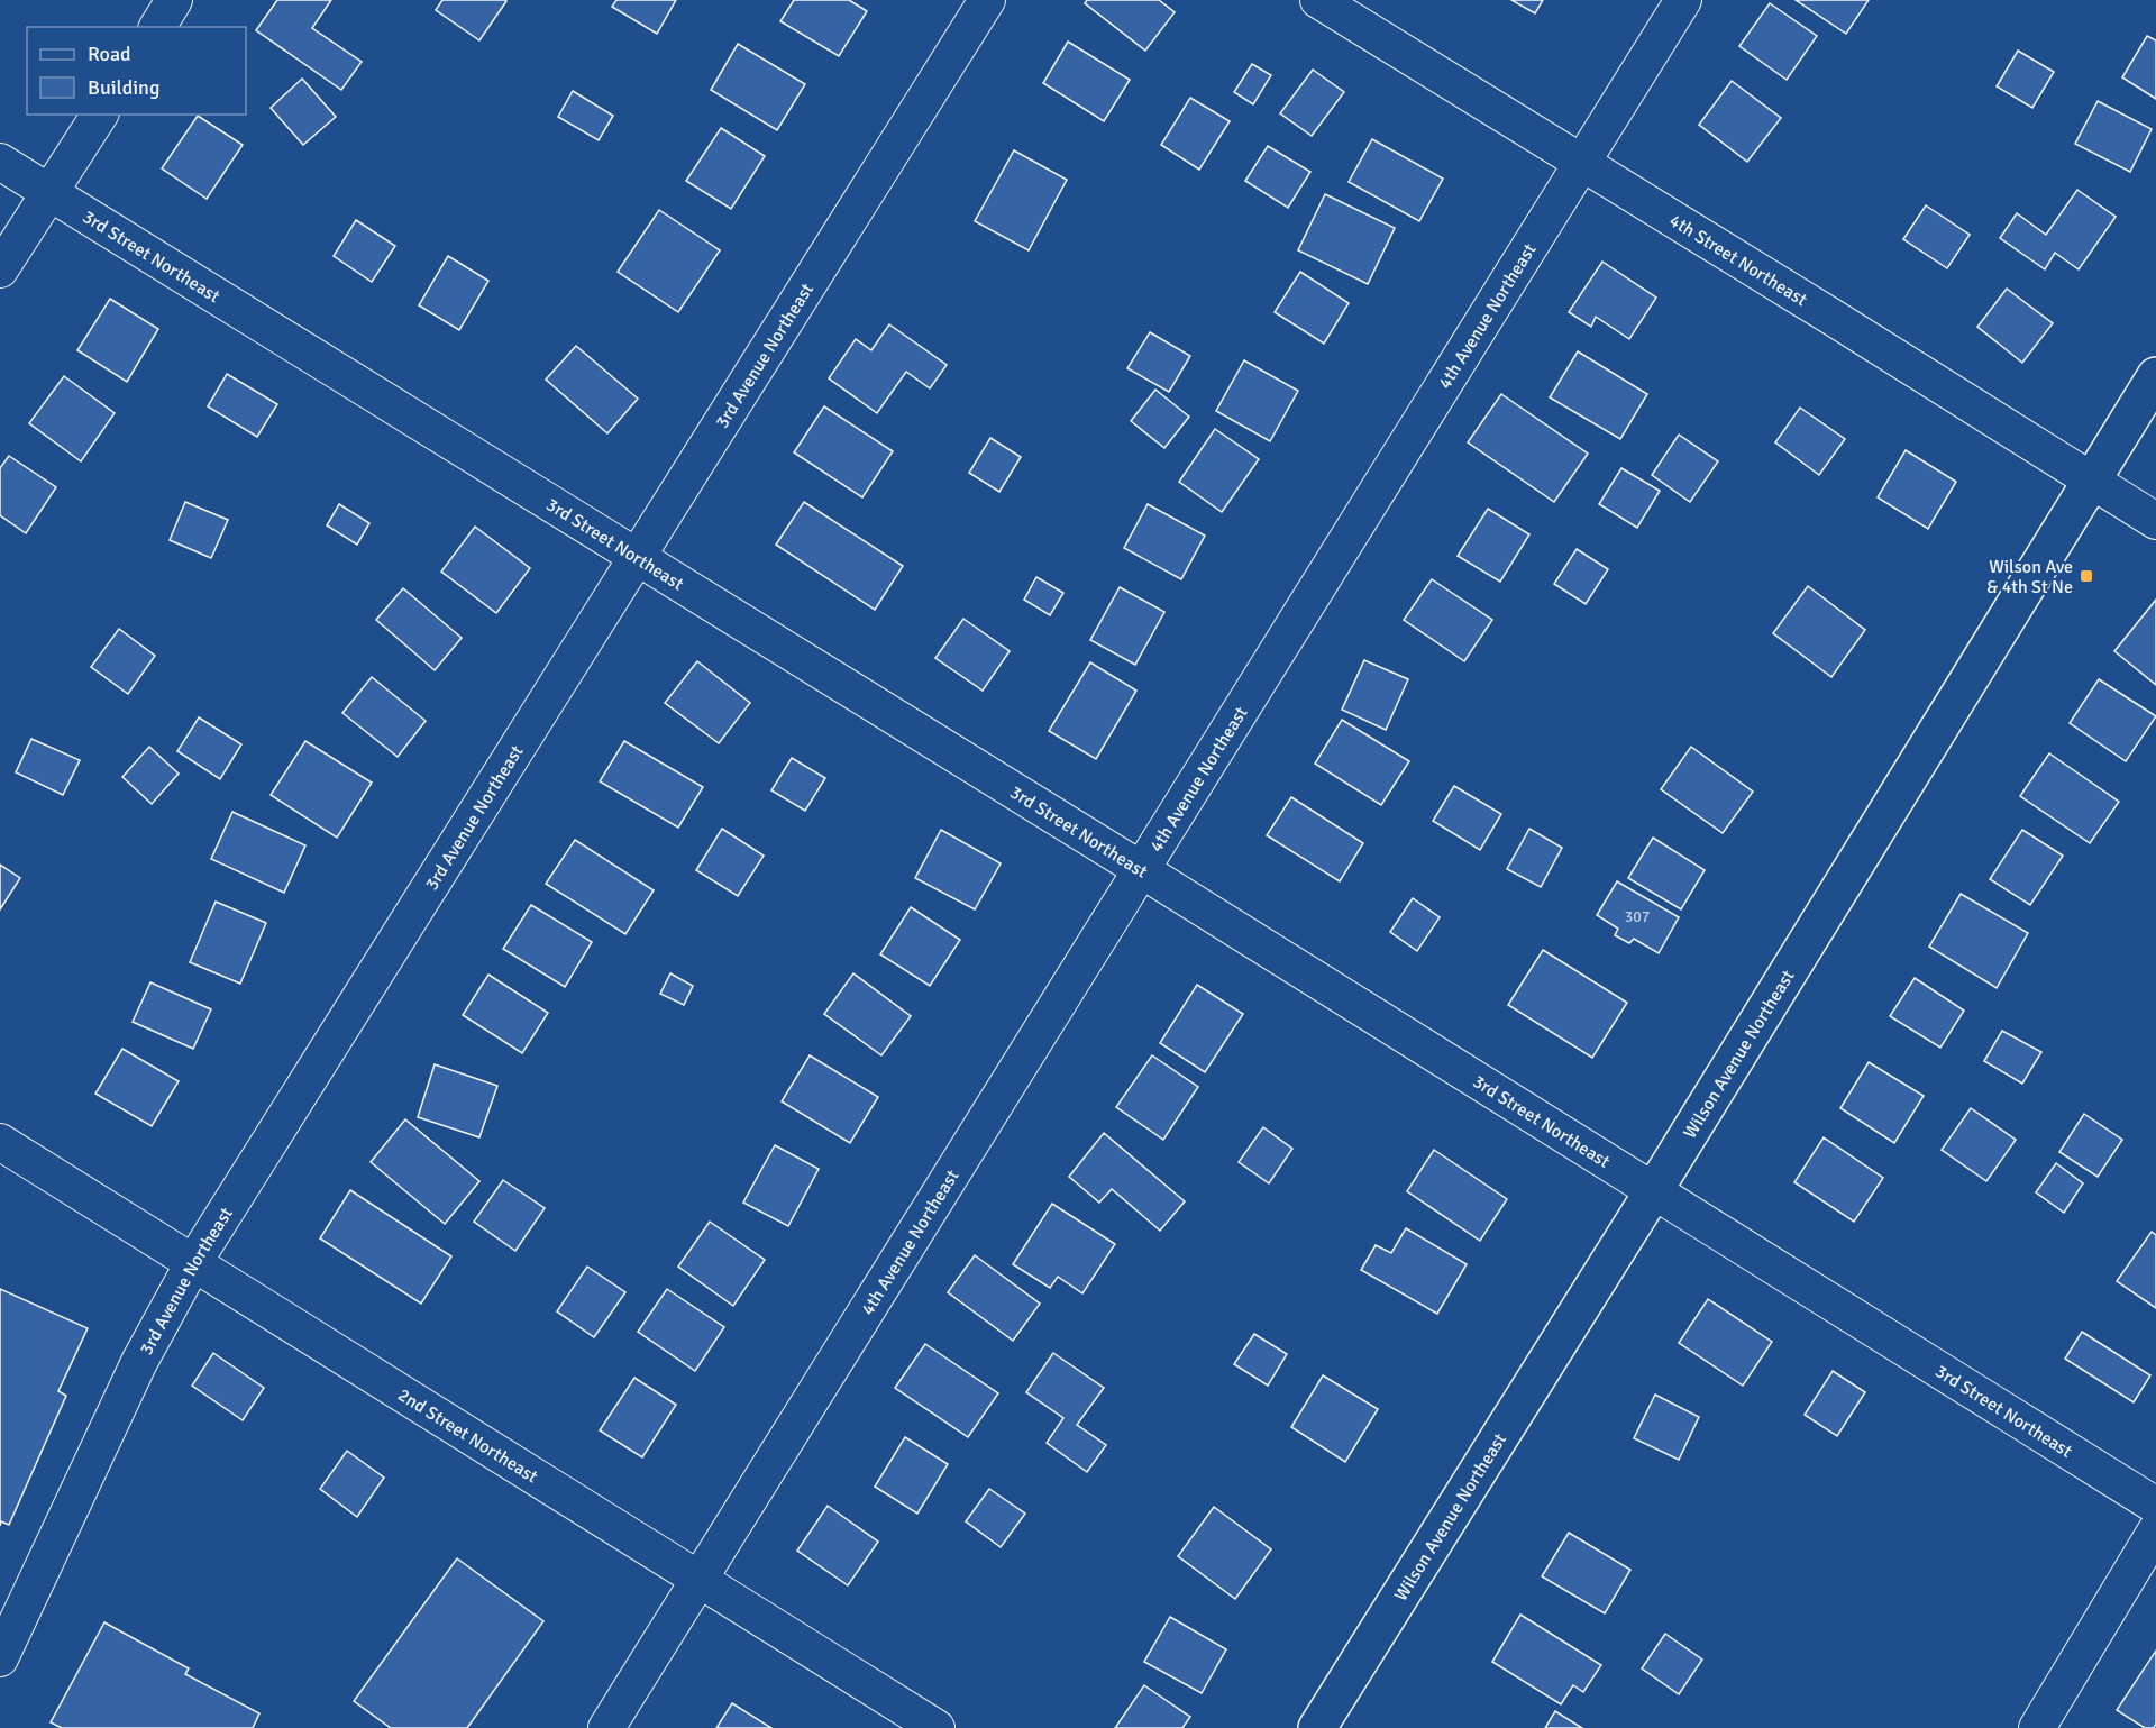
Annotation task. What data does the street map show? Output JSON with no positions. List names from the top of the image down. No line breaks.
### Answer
{"streets":{"street":["3rd Street Northeast","4th Street Northeast","4th Avenue Northeast","3rd Avenue Northeast","Wilson Avenue Northeast","2nd Street Northeast"]},"crossings":[["3rd Street Northeast","4th Avenue Northeast"],["3rd Street Northeast","3rd Avenue Northeast"],["3rd Street Northeast","Wilson Avenue Northeast"],["4th Street Northeast","4th Avenue Northeast"],["4th Street Northeast","Wilson Avenue Northeast"],["4th Avenue Northeast","2nd Street Northeast"],["3rd Avenue Northeast","2nd Street Northeast"]],"places":{"transit":["Wilson Ave & 4th St Ne"]},"house_numbers":["307"],"legend":["Road","Building"]}
